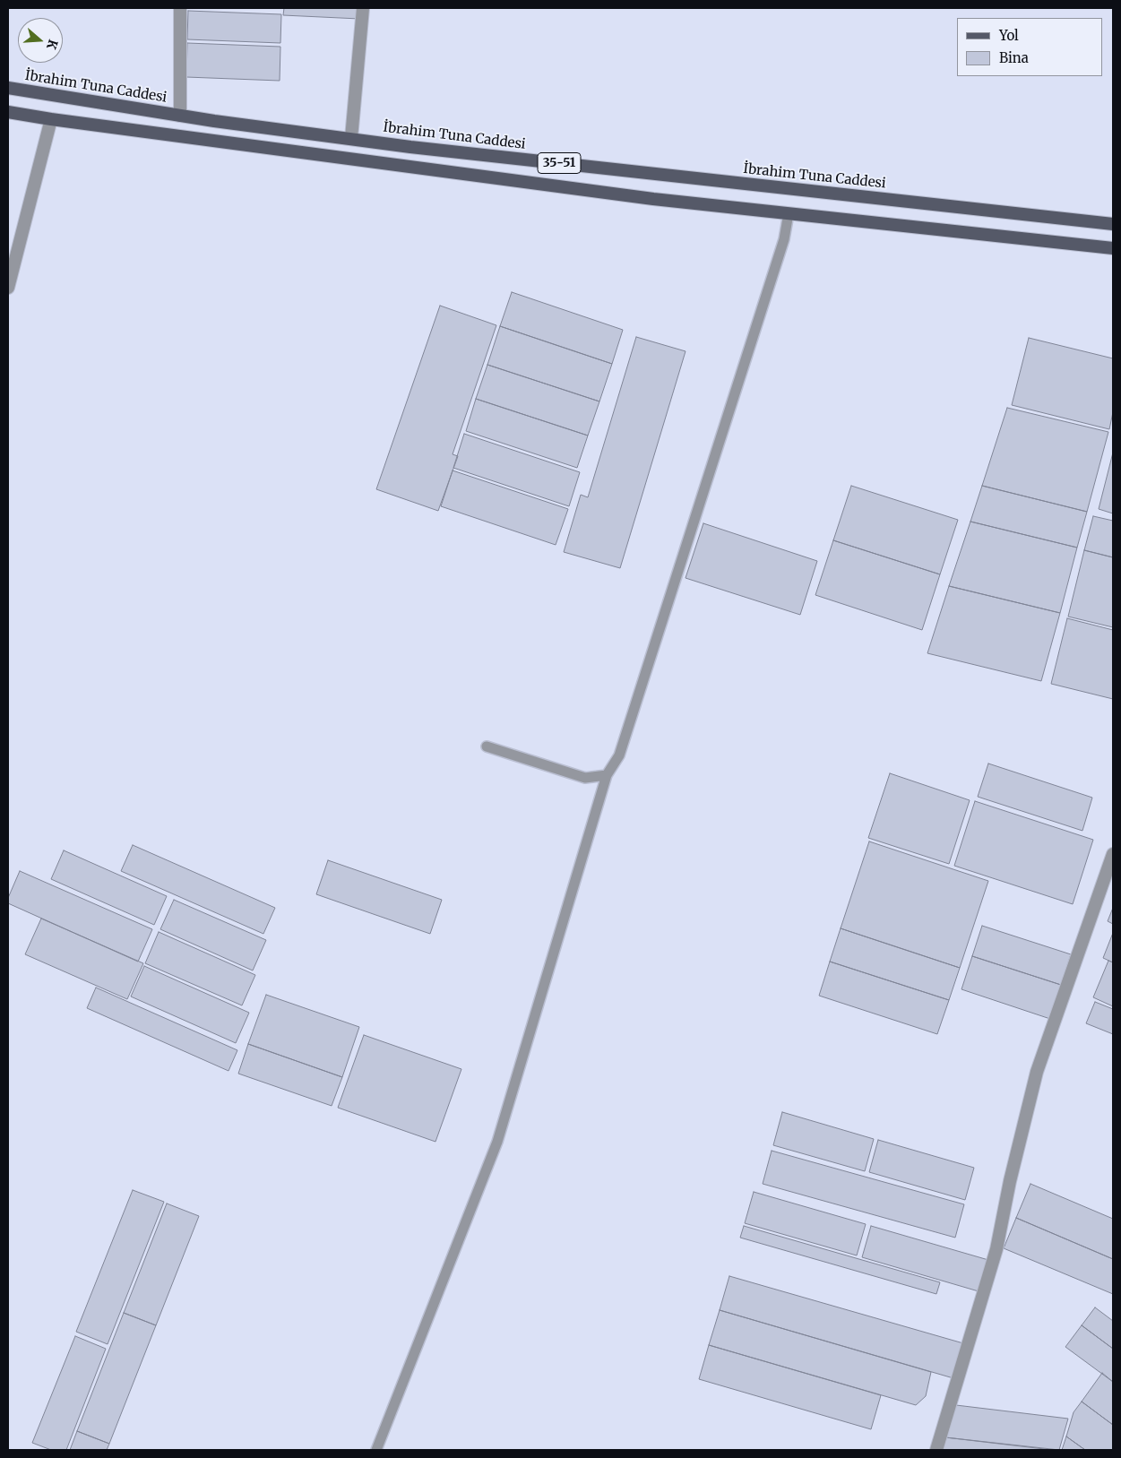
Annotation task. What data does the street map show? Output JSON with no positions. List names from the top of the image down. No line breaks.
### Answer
{"streets":{"main road":["İbrahim Tuna Caddesi","35-51"]},"legend":["Yol","Bina"],"north":"right"}
